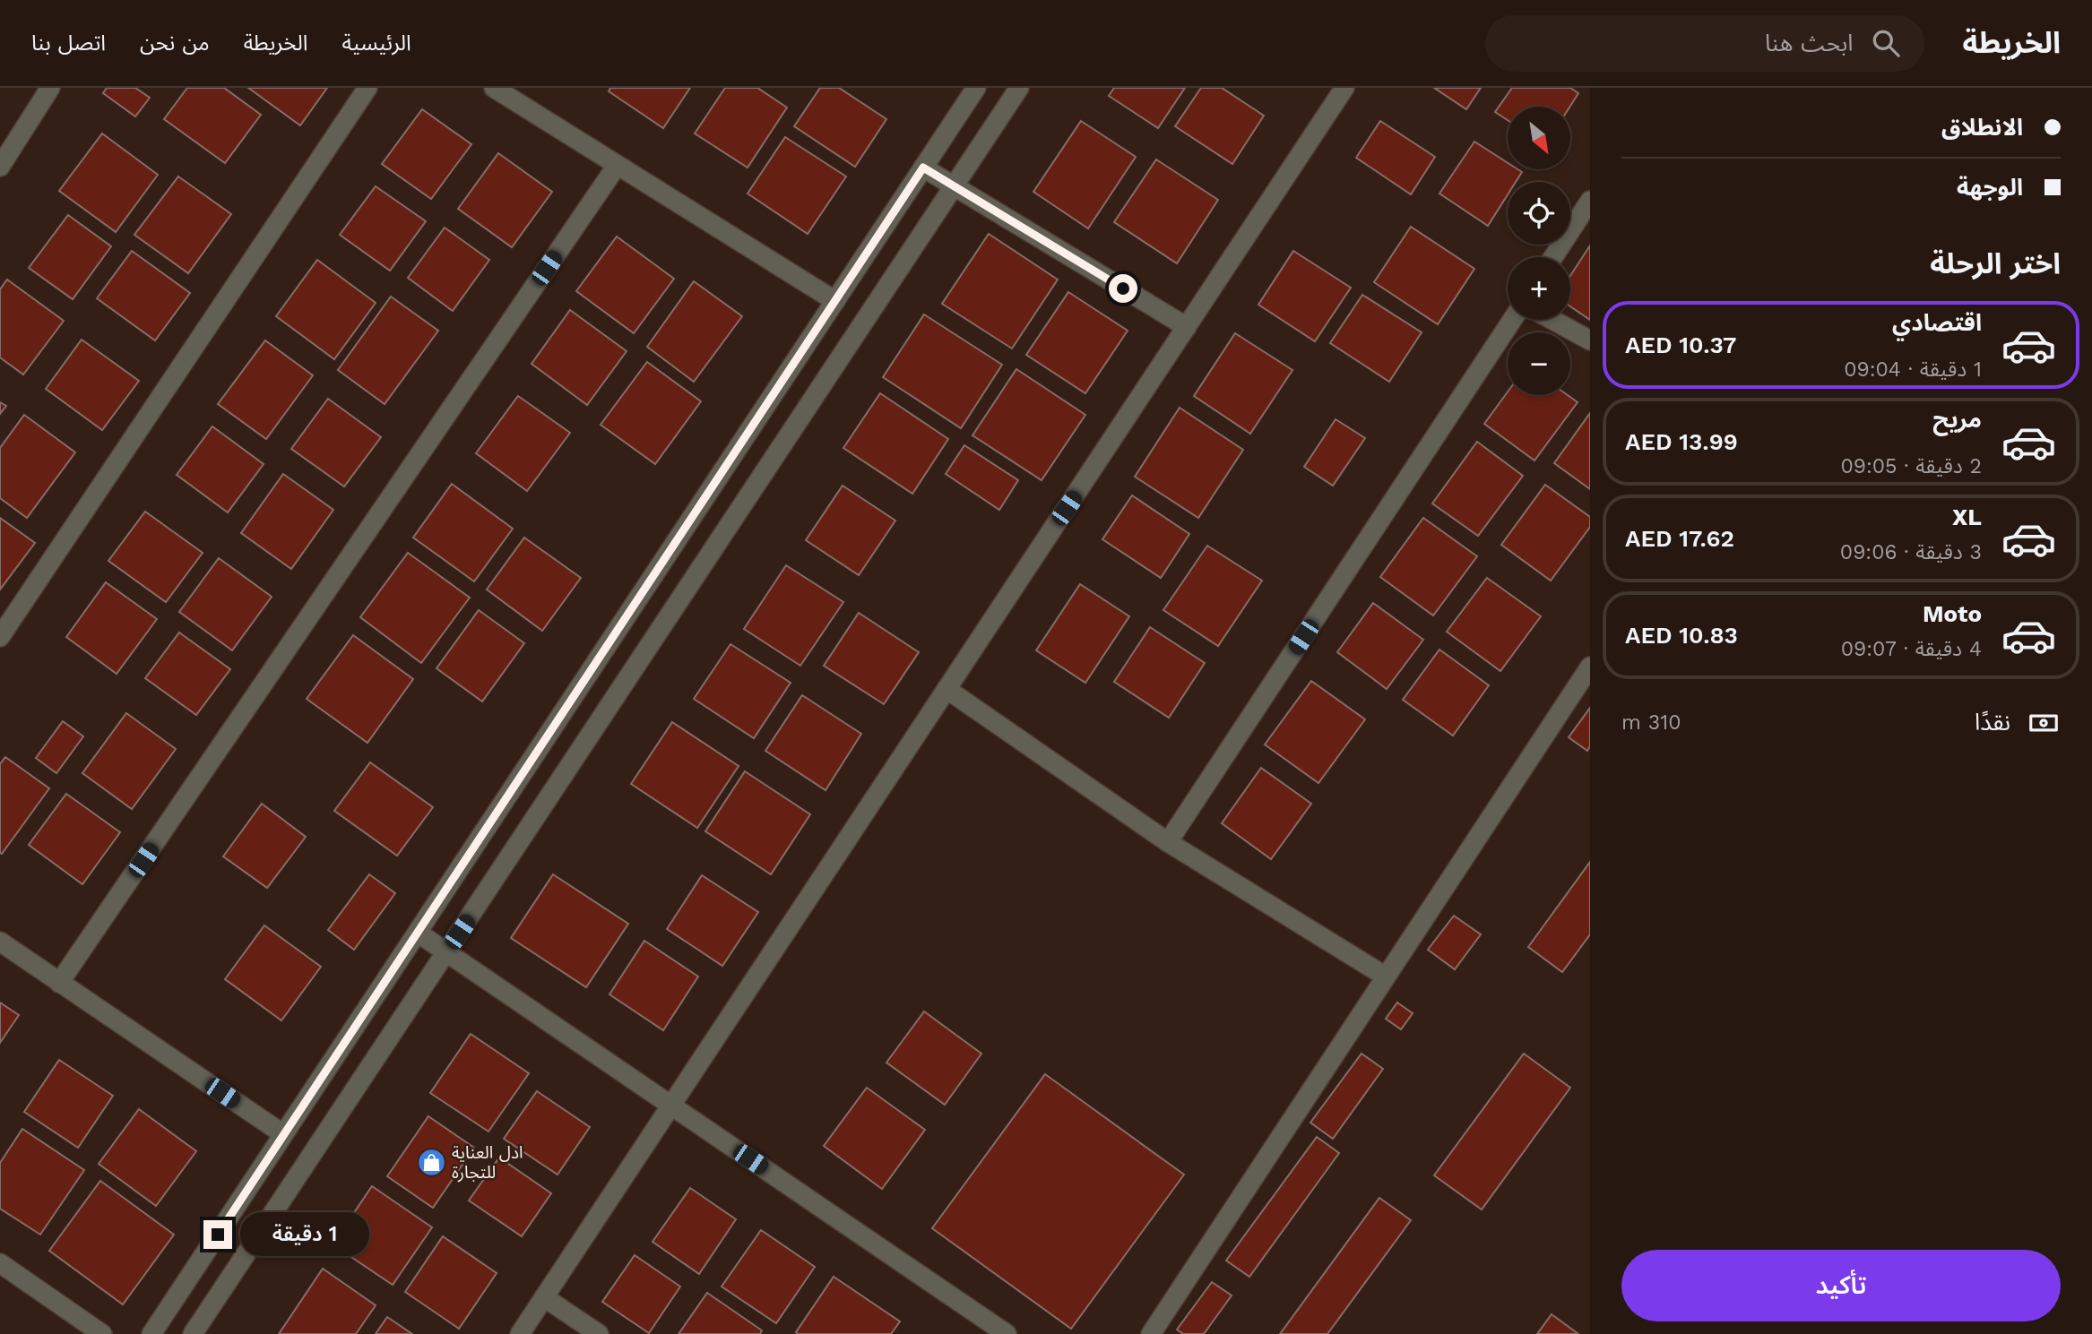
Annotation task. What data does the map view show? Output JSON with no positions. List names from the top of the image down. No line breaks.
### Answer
{"places":{"shop":["ادل العناية للتجارة"]},"north":"bottom right","page":{"header":"الخريطة","search":"ابحث هنا","nav":["الرئيسية","الخريطة","من نحن","اتصل بنا"],"banner":["الانطلاق","الوجهة"],"map_buttons":["+","−"],"heading":"اختر الرحلة","list":[{"name":"اقتصادي","note":"1 دقيقة · 09:04","value":"AED 10.37"},{"name":"مريح","note":"2 دقيقة · 09:05","value":"AED 13.99"},{"name":"XL","note":"3 دقيقة · 09:06","value":"AED 17.62"},{"name":"Moto","note":"4 دقيقة · 09:07","value":"AED 10.83"}],"pay":["نقدًا","310 m"],"bubble":"1 دقيقة","buttons":"تأكيد"}}
